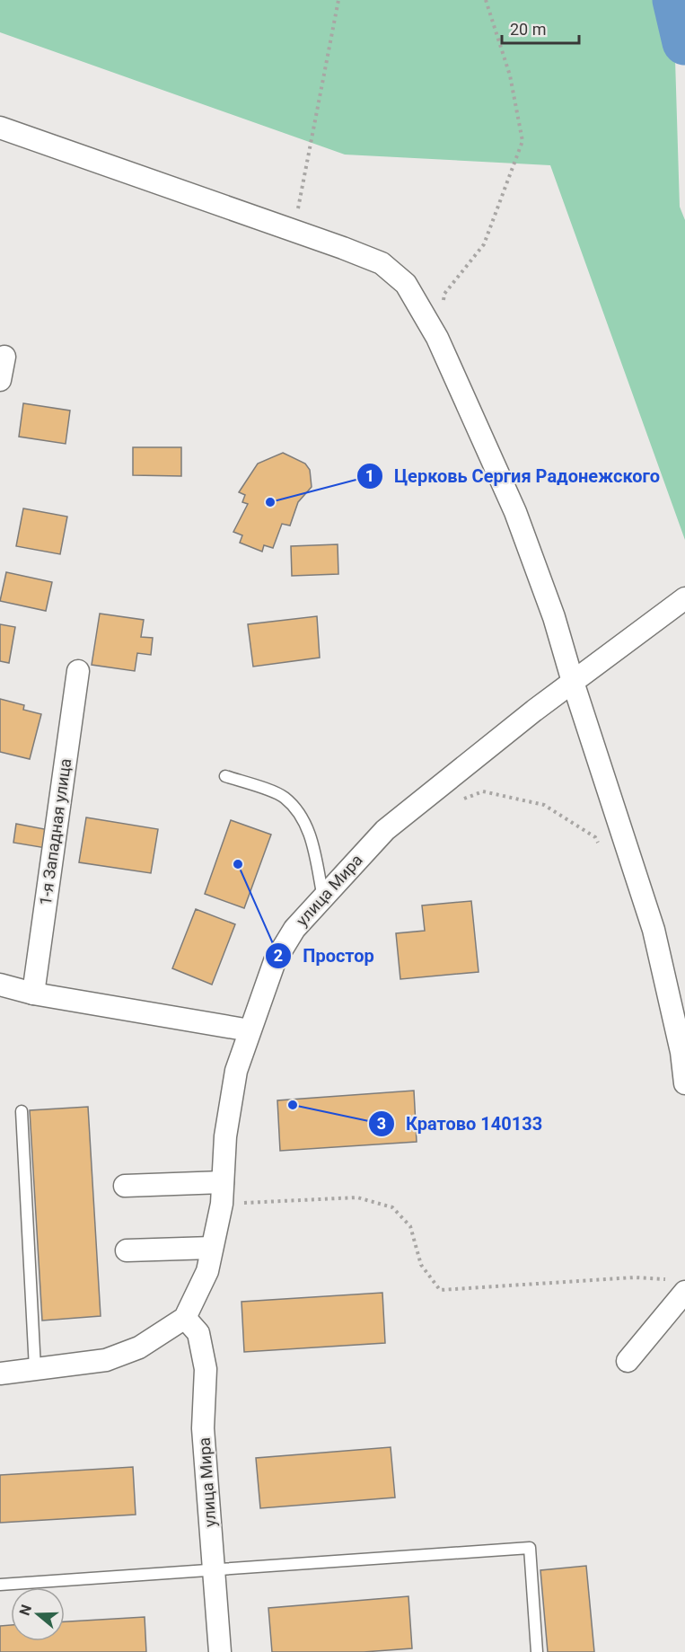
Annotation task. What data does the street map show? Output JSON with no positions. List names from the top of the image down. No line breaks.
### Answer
{"streets":{"street":["1-я Западная улица","улица Мира"]},"places":["Церковь Сергия Радонежского","Простор","Кратово 140133"],"scale_bar":"20 m","north":"left"}
